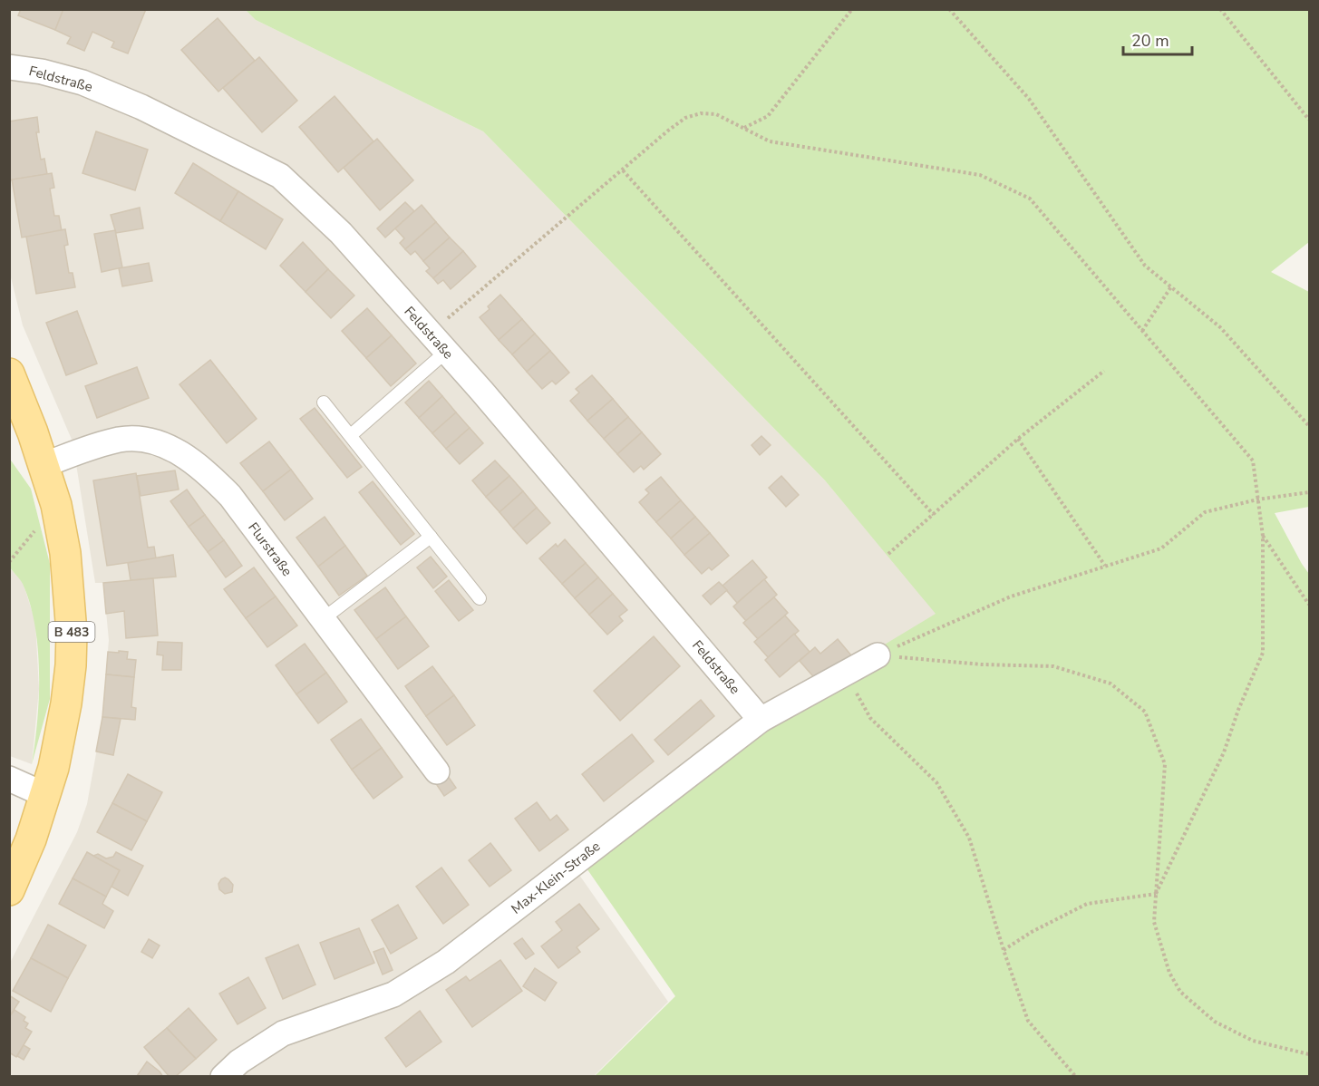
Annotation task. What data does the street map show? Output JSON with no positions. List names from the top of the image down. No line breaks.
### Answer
{"streets":{"main road":["B 483"],"street":["Feldstraße","Flurstraße","Max-Klein-Straße"]},"crossings":[["Feldstraße","Max-Klein-Straße"],["Flurstraße","B 483"]],"scale_bar":"20 m"}
